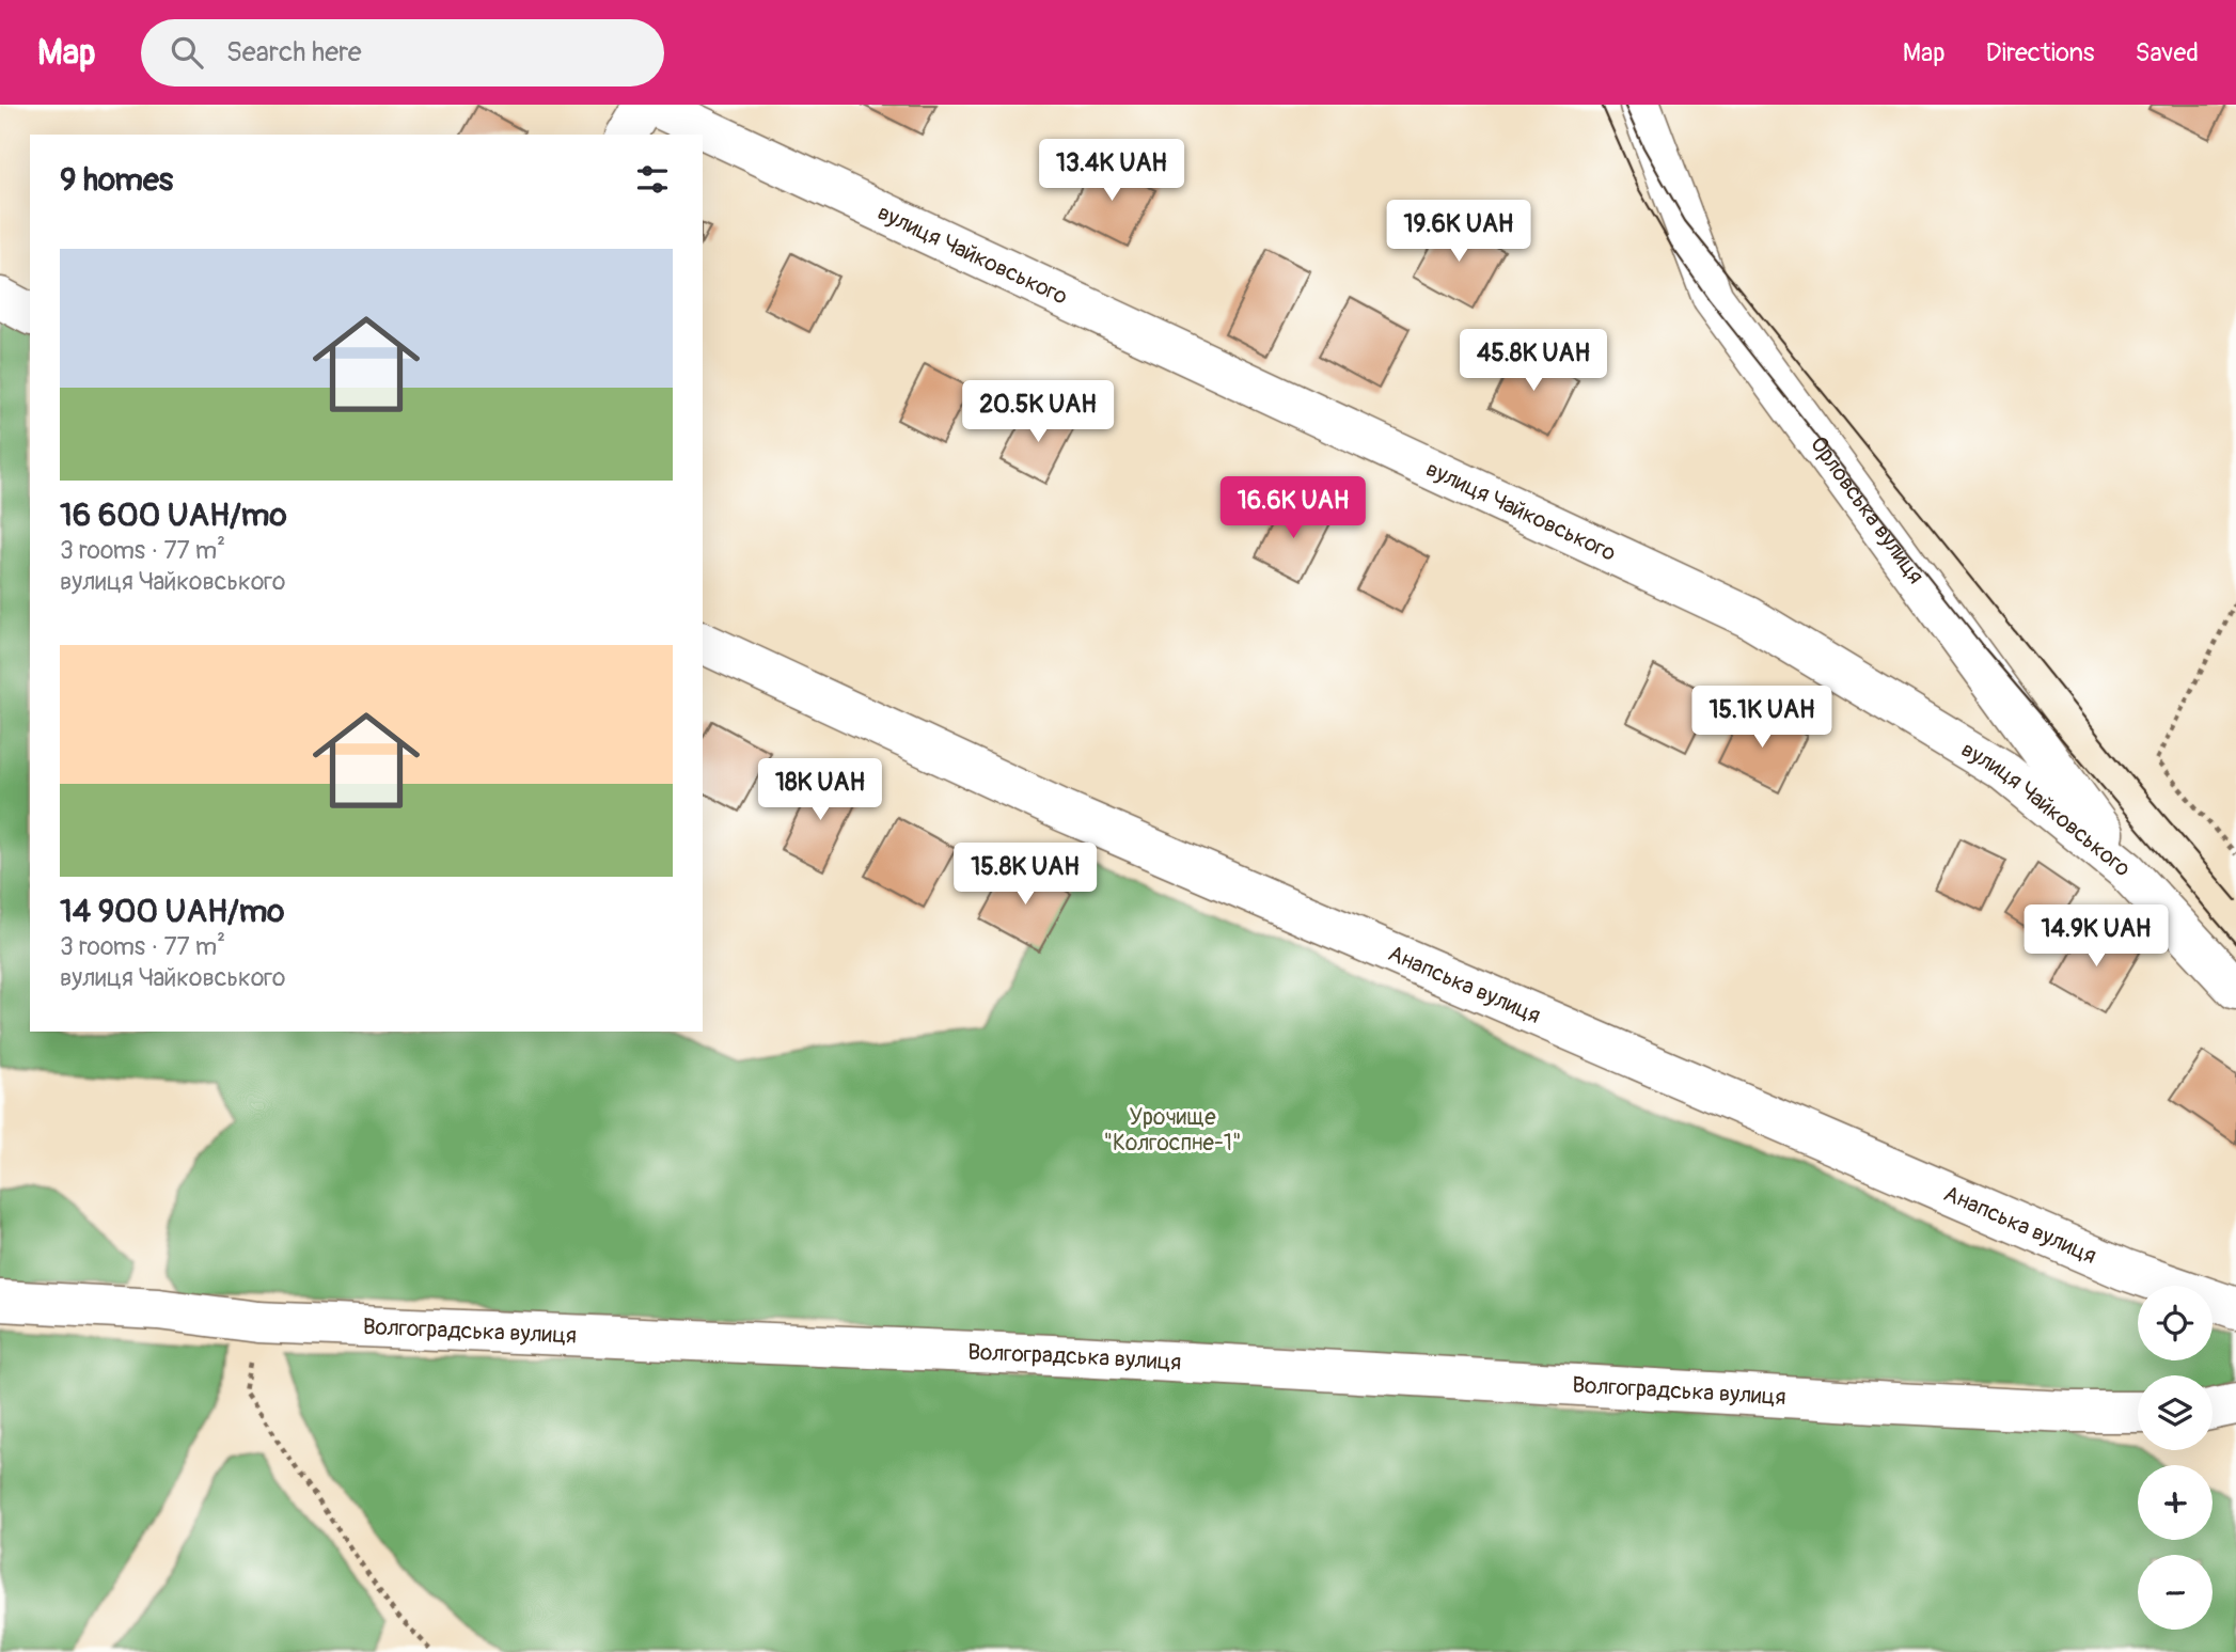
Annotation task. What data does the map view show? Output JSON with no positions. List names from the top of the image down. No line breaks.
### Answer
{"streets":{"street":["вулиця Чайковського","Орловська вулиця","Анапська вулиця","Волгоградська вулиця"]},"crossings":[["вулиця Чайковського","Орловська вулиця"]],"parks":["Урочище \"Колгоспне-1\""],"page":{"header":"Map","search":"Search here","nav":["Map","Directions","Saved"],"heading":"9 homes","price":["13.4K UAH","19.6K UAH","45.8K UAH","20.5K UAH","16.6K UAH","15.1K UAH","18K UAH","15.8K UAH","14.9K UAH"],"list":[{"name":"16 600 UAH/mo","note":"3 rooms · 77 m² · вулиця Чайковського"},{"name":"14 900 UAH/mo","note":"3 rooms · 77 m² · вулиця Чайковського"}],"map_buttons":["+","−"]}}
